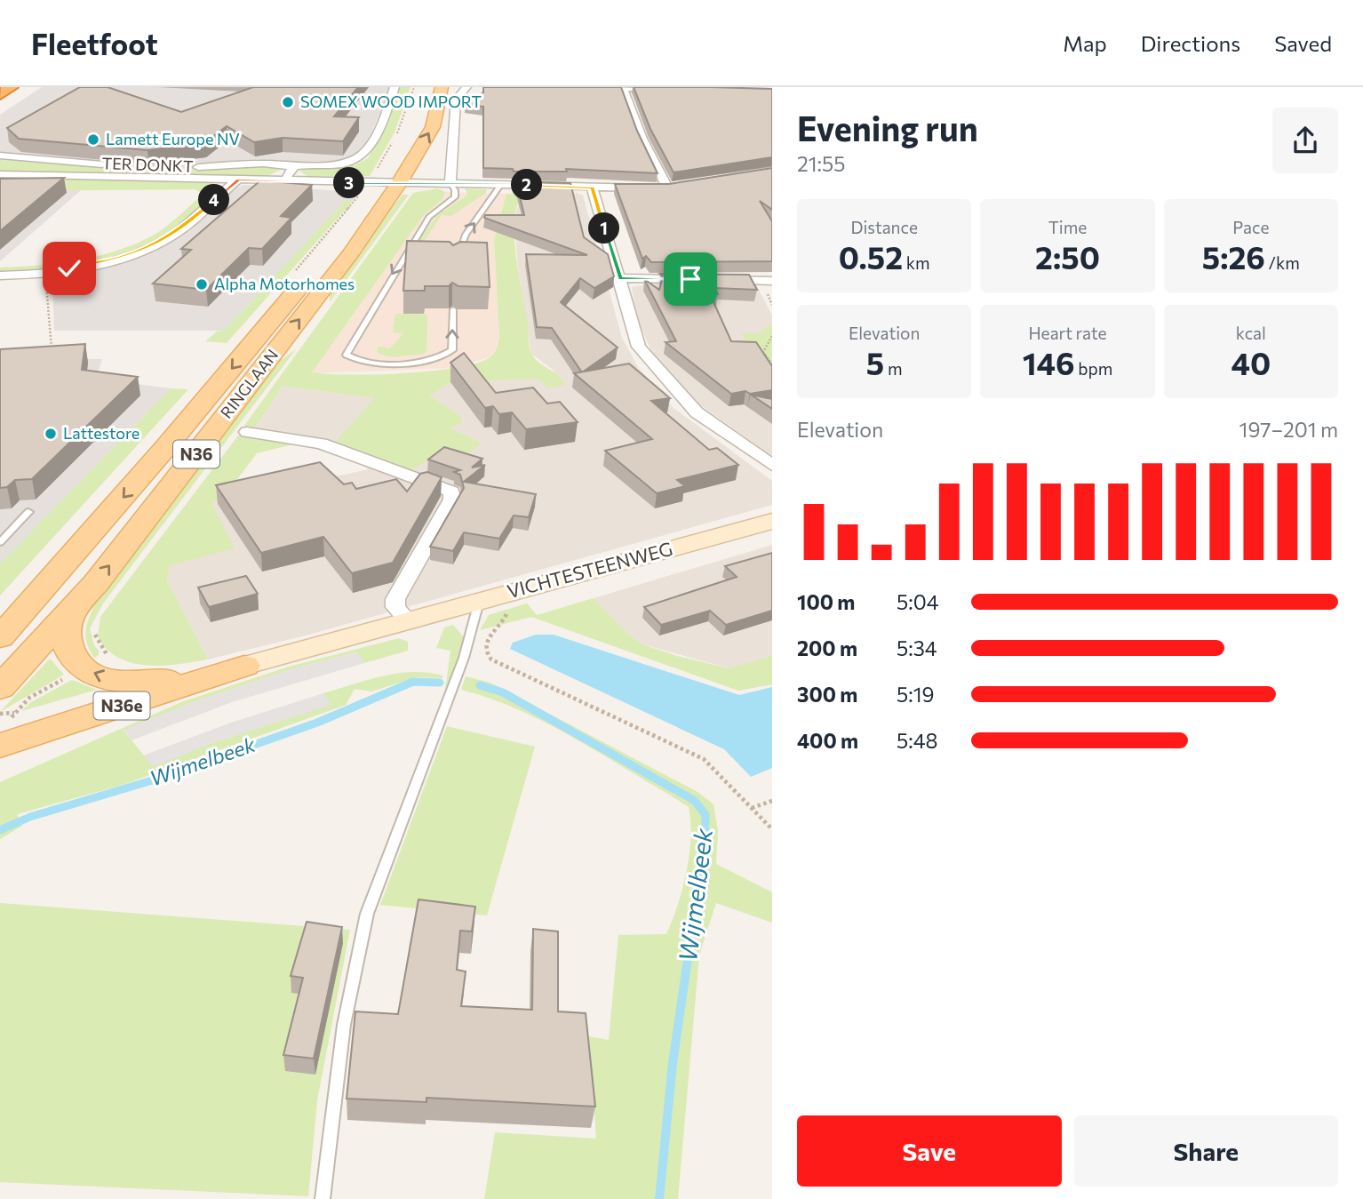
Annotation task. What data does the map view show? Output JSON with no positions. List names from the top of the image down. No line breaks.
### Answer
{"streets":{"main road":["RINGLAAN","N36","N36e"],"street":["TER DONKT","VICHTESTEENWEG"]},"crossings":[["RINGLAAN","N36e"],["VICHTESTEENWEG","N36e"]],"water":["Wijmelbeek"],"places":["SOMEX WOOD IMPORT","Lamett Europe NV","Alpha Motorhomes","Lattestore"],"page":{"header":"Fleetfoot","nav":["Map","Directions","Saved"],"heading":["Evening run","21:55"],"pins":["3","2","4","1"],"stats":[["Distance","0.52 km"],["Time","2:50"],["Pace","5:26 /km"],["Elevation","5 m"],["Heart rate","146 bpm"],["kcal","40"]],"chart":["Elevation","197–201 m"],"list":[{"name":"100 m","note":"5:04"},{"name":"200 m","note":"5:34"},{"name":"300 m","note":"5:19"},{"name":"400 m","note":"5:48"}],"buttons":["Save","Share"]}}
